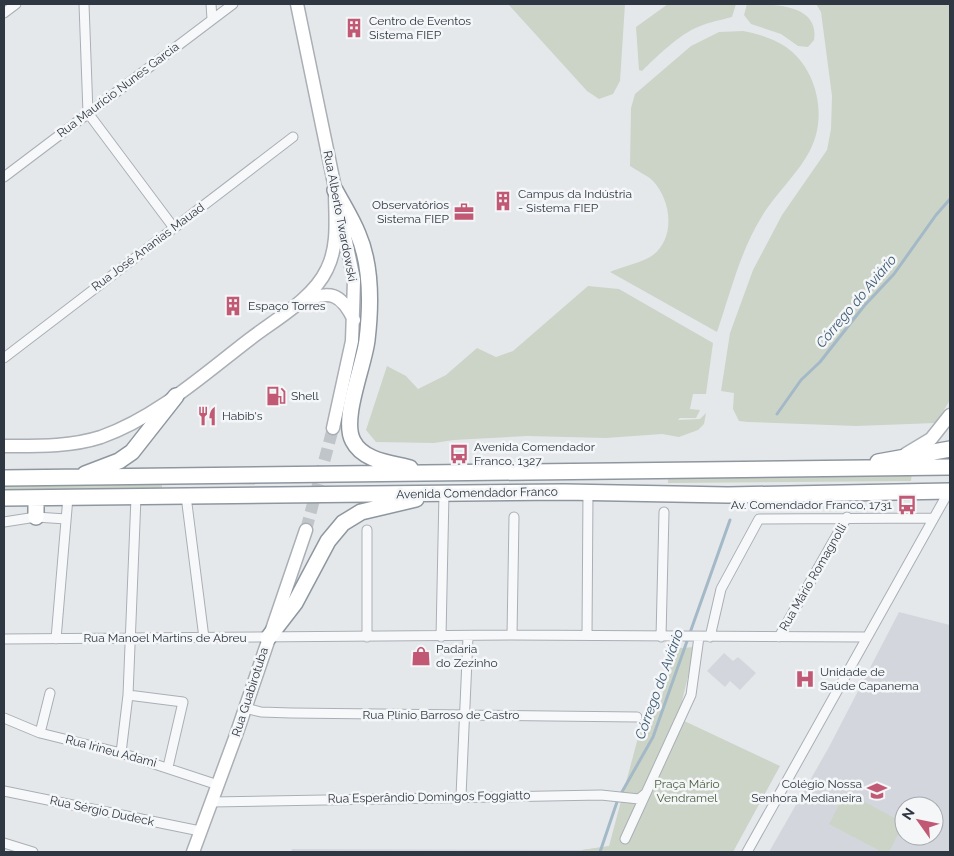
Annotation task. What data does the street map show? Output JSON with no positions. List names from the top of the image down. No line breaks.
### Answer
{"streets":{"highway":["Avenida Comendador Franco"],"main road":["Rua Alberto Twardowski","Rua Guabirotuba"],"street":["Rua Maurício Nunes Garcia","Rua José Ananias Mauad","Rua Mário Romagnolli","Rua Manoel Martins de Abreu","Rua Plínio Barroso de Castro","Rua Irineu Adami","Rua Esperândio Domingos Foggiatto","Rua Sérgio Dudeck"]},"crossings":[["Rua Mário Romagnolli","Rua Manoel Martins de Abreu"],["Rua Manoel Martins de Abreu","Rua Guabirotuba"],["Rua Guabirotuba","Rua Plínio Barroso de Castro"],["Rua Guabirotuba","Rua Irineu Adami"],["Rua Guabirotuba","Rua Esperândio Domingos Foggiatto"],["Rua Guabirotuba","Rua Sérgio Dudeck"]],"water":["Córrego do Aviário"],"parks":["Praça Mário Vendramel"],"places":{"building":["Centro de Eventos Sistema FIEP","Campus da Indústria - Sistema FIEP","Espaço Torres"],"office":["Observatórios Sistema FIEP"],"fuel station":["Shell"],"restaurant":["Habib's"],"bus stop":["Avenida Comendador Franco, 1327","Av. Comendador Franco, 1731"],"shop":["Padaria do Zezinho"],"hospital":["Unidade de Saúde Capanema"],"school or university":["Colégio Nossa Senhora Medianeira"]},"north":"top left"}
